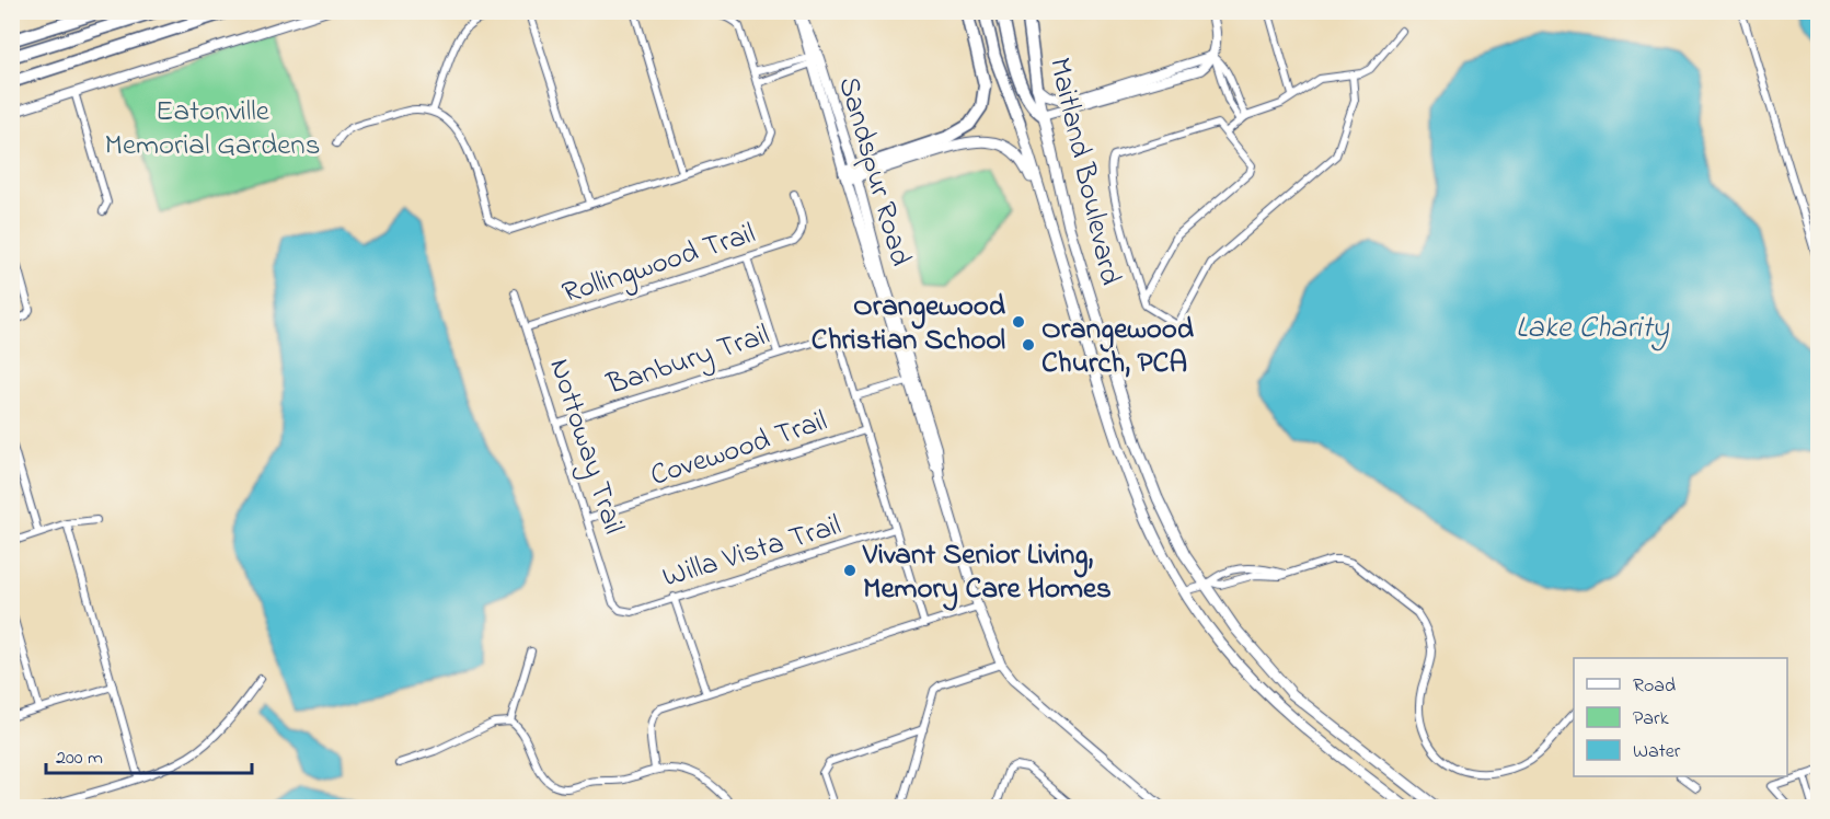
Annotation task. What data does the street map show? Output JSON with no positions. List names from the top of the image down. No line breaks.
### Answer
{"streets":{"highway":["Maitland Boulevard"],"main road":["Sandspur Road"],"street":["Rollingwood Trail","Banbury Trail","Nottoway Trail","Covewood Trail","Willa Vista Trail"]},"crossings":[["Sandspur Road","Covewood Trail"],["Rollingwood Trail","Nottoway Trail"],["Banbury Trail","Nottoway Trail"],["Banbury Trail","Covewood Trail"],["Nottoway Trail","Covewood Trail"],["Nottoway Trail","Willa Vista Trail"]],"water":["Lake Charity"],"parks":["Eatonville Memorial Gardens"],"places":["Orangewood Christian School","Orangewood Church, PCA","Vivant Senior Living, Memory Care Homes"],"legend":["Road","Park","Water"],"scale_bar":"200 m"}
